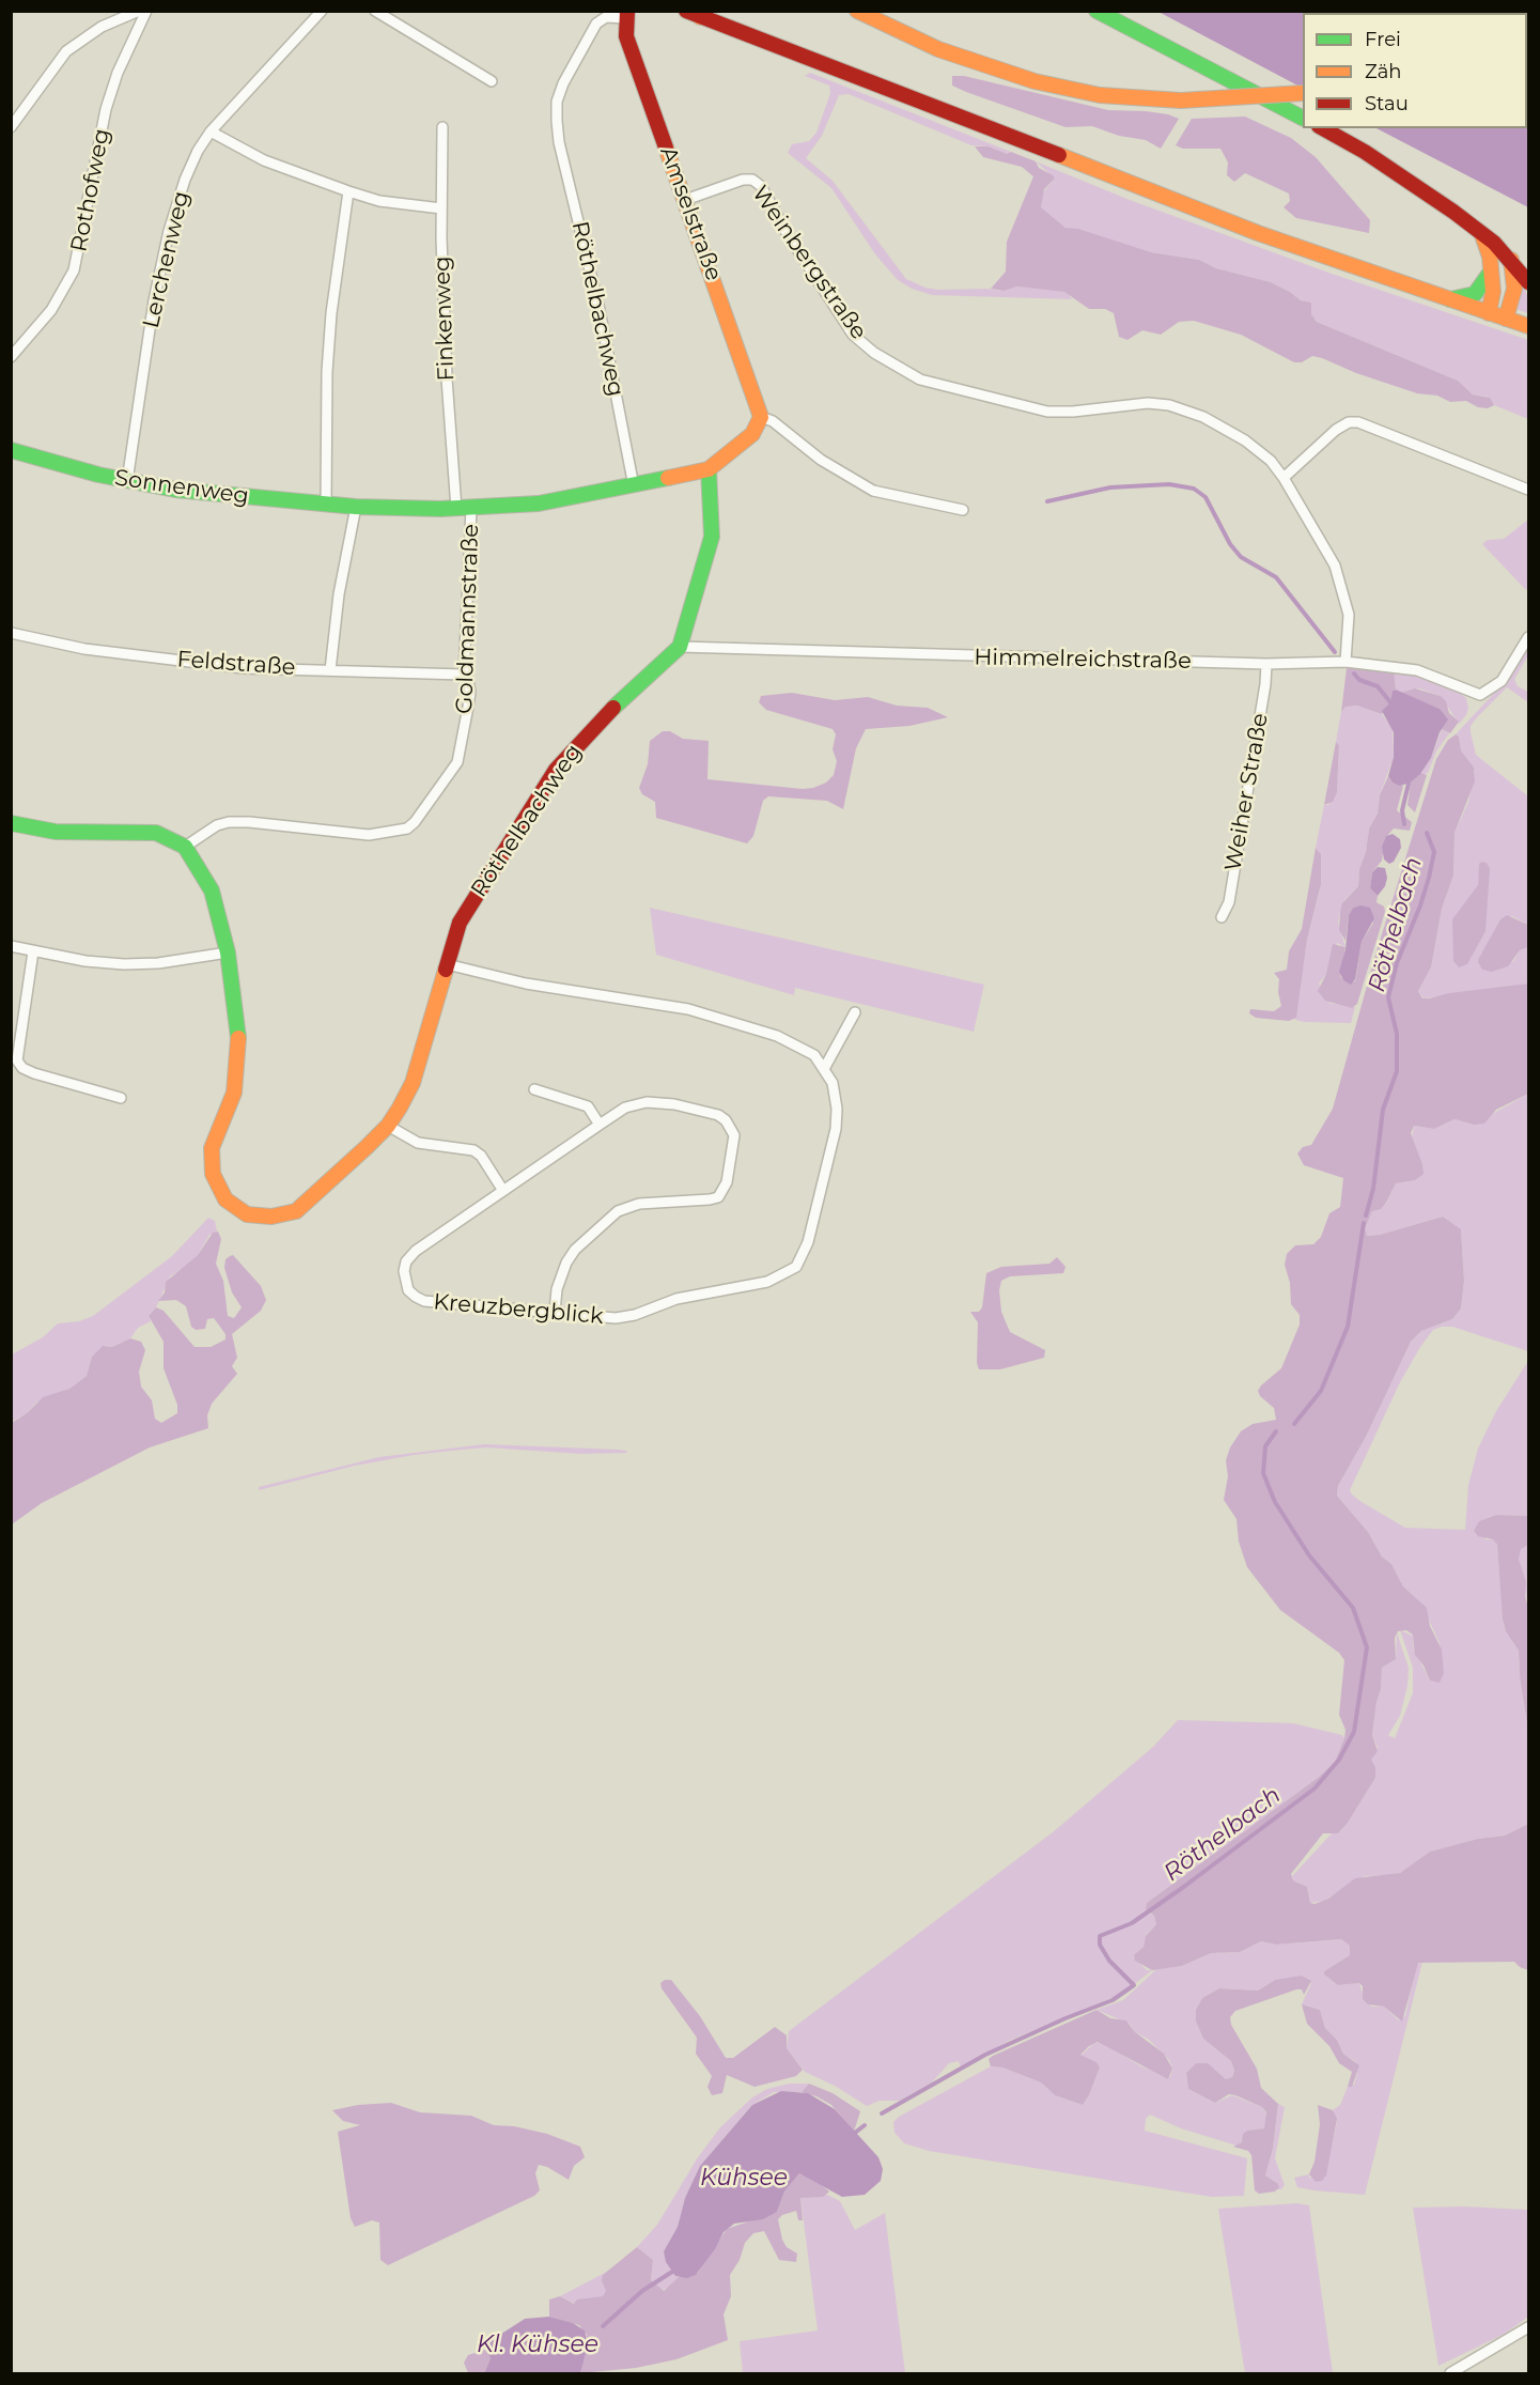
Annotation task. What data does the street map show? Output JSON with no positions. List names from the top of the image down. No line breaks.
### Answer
{"streets":{"street":["Rothofweg","Amselstraße","Lerchenweg","Weinbergstraße","Röthelbachweg","Finkenweg","Sonnenweg","Goldmannstraße","Himmelreichstraße","Feldstraße","Weiher Straße","Kreuzbergblick"]},"crossings":[["Amselstraße","Weinbergstraße"],["Amselstraße","Röthelbachweg"],["Lerchenweg","Sonnenweg"],["Weinbergstraße","Himmelreichstraße"],["Röthelbachweg","Sonnenweg"],["Röthelbachweg","Himmelreichstraße"],["Finkenweg","Sonnenweg"],["Sonnenweg","Goldmannstraße"],["Goldmannstraße","Feldstraße"],["Himmelreichstraße","Weiher Straße"]],"water":["Röthelbach","Kühsee","Kl. Kühsee"],"legend":["Frei","Zäh","Stau"]}
